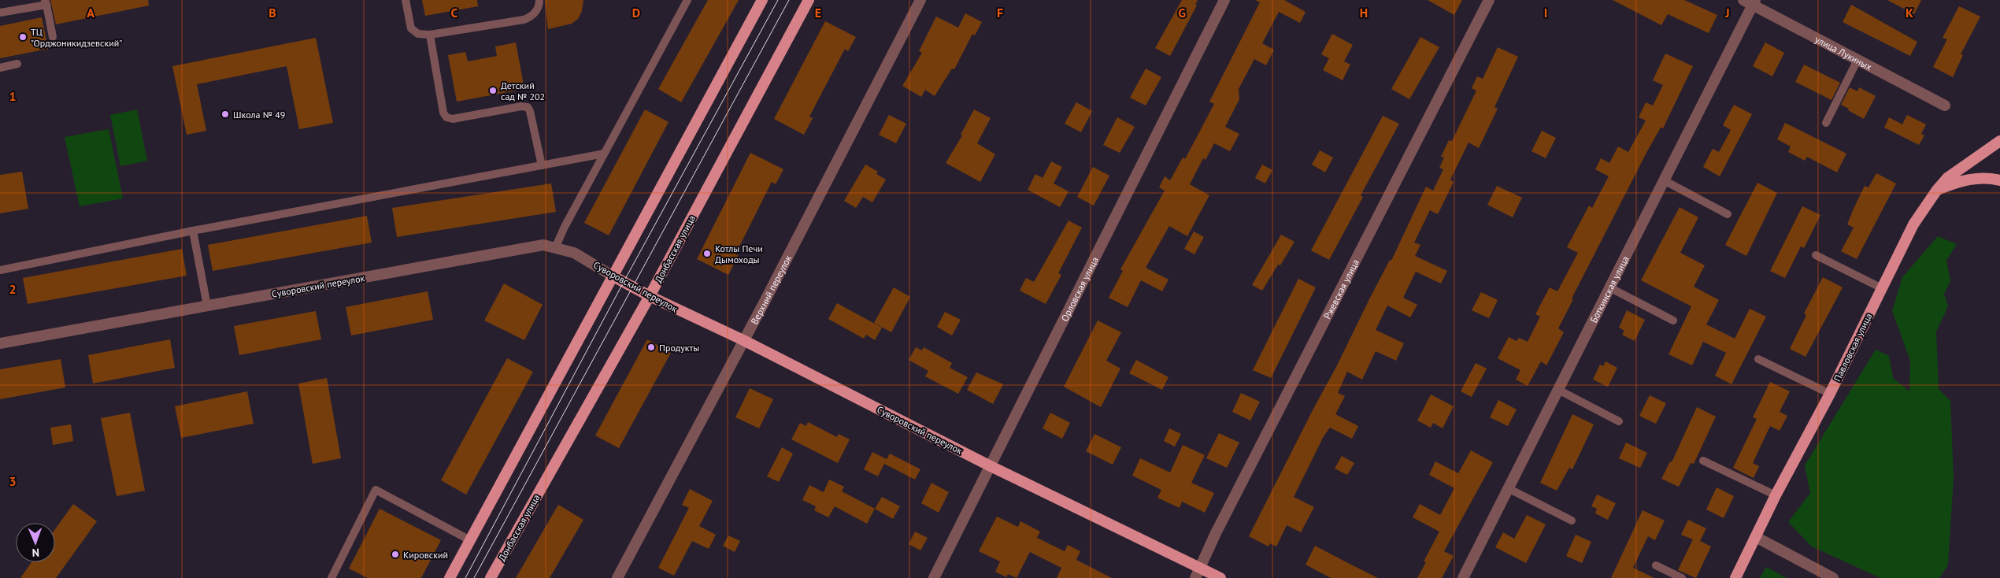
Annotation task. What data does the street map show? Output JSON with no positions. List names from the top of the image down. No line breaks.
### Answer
{"streets":{"main road":["Донбасская улица","Суворовский переулок","Павловская улица"],"street":["улица Лукиных","Ржевская улица","Орловская улица","Боткинская улица","Верхний переулок"]},"crossings":[["улица Лукиных","Боткинская улица"],["Донбасская улица","Суворовский переулок"],["Суворовский переулок","Ржевская улица"],["Суворовский переулок","Орловская улица"],["Суворовский переулок","Верхний переулок"]],"places":["ТЦ \"Орджоникидзевский\"","Детский сад № 202","Школа № 49","Котлы Печи Дымоходы","Продукты","Кировский"],"north":"bottom","grid":{"columns":["A","B","C","D","E","F","G","H","I","J","K"],"rows":["1","2","3"]}}
